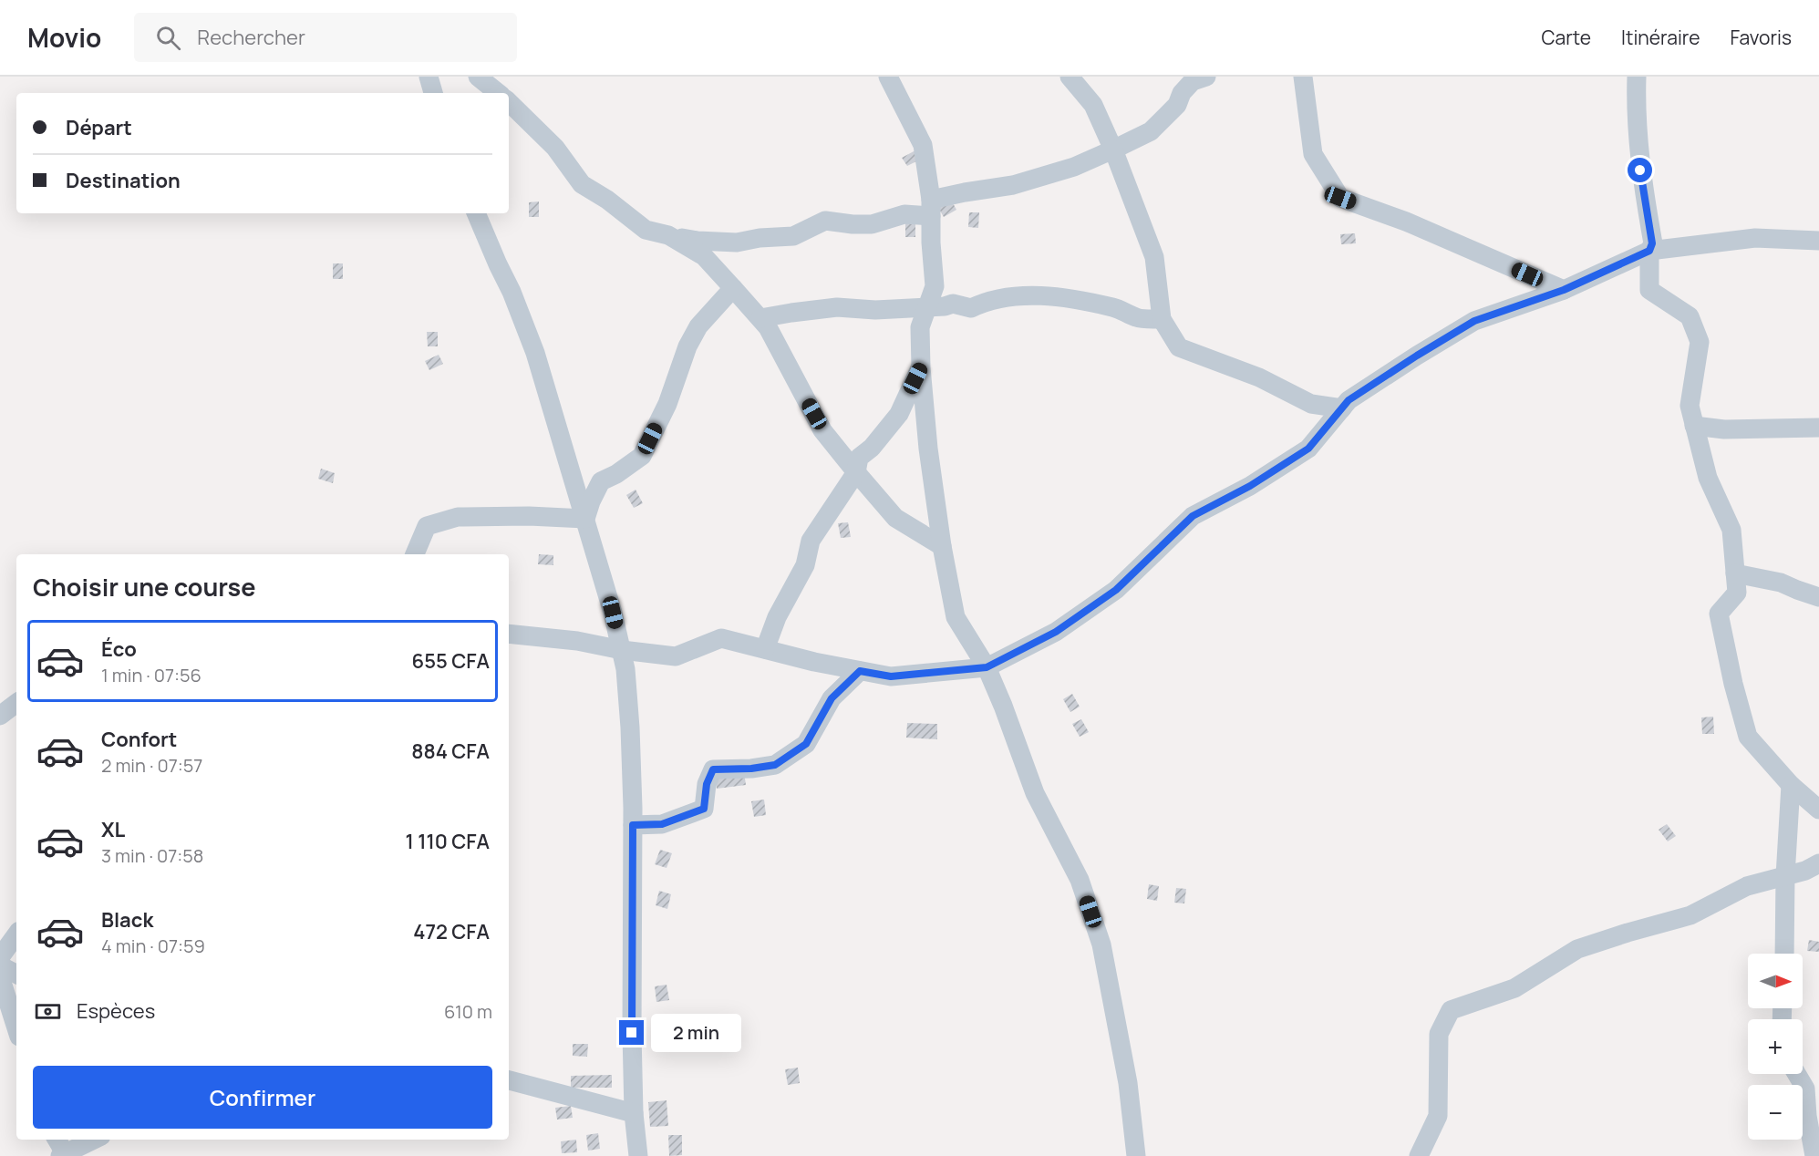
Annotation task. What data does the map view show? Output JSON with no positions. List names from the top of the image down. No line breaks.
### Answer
{"north":"right","page":{"header":"Movio","search":"Rechercher","nav":["Carte","Itinéraire","Favoris"],"banner":["Départ","Destination"],"heading":"Choisir une course","list":[{"name":"Éco","note":"1 min · 07:56","value":"655 CFA"},{"name":"Confort","note":"2 min · 07:57","value":"884 CFA"},{"name":"XL","note":"3 min · 07:58","value":"1 110 CFA"},{"name":"Black","note":"4 min · 07:59","value":"472 CFA"}],"map_buttons":["+","−"],"pay":["Espèces","610 m"],"bubble":"2 min","buttons":"Confirmer"}}
